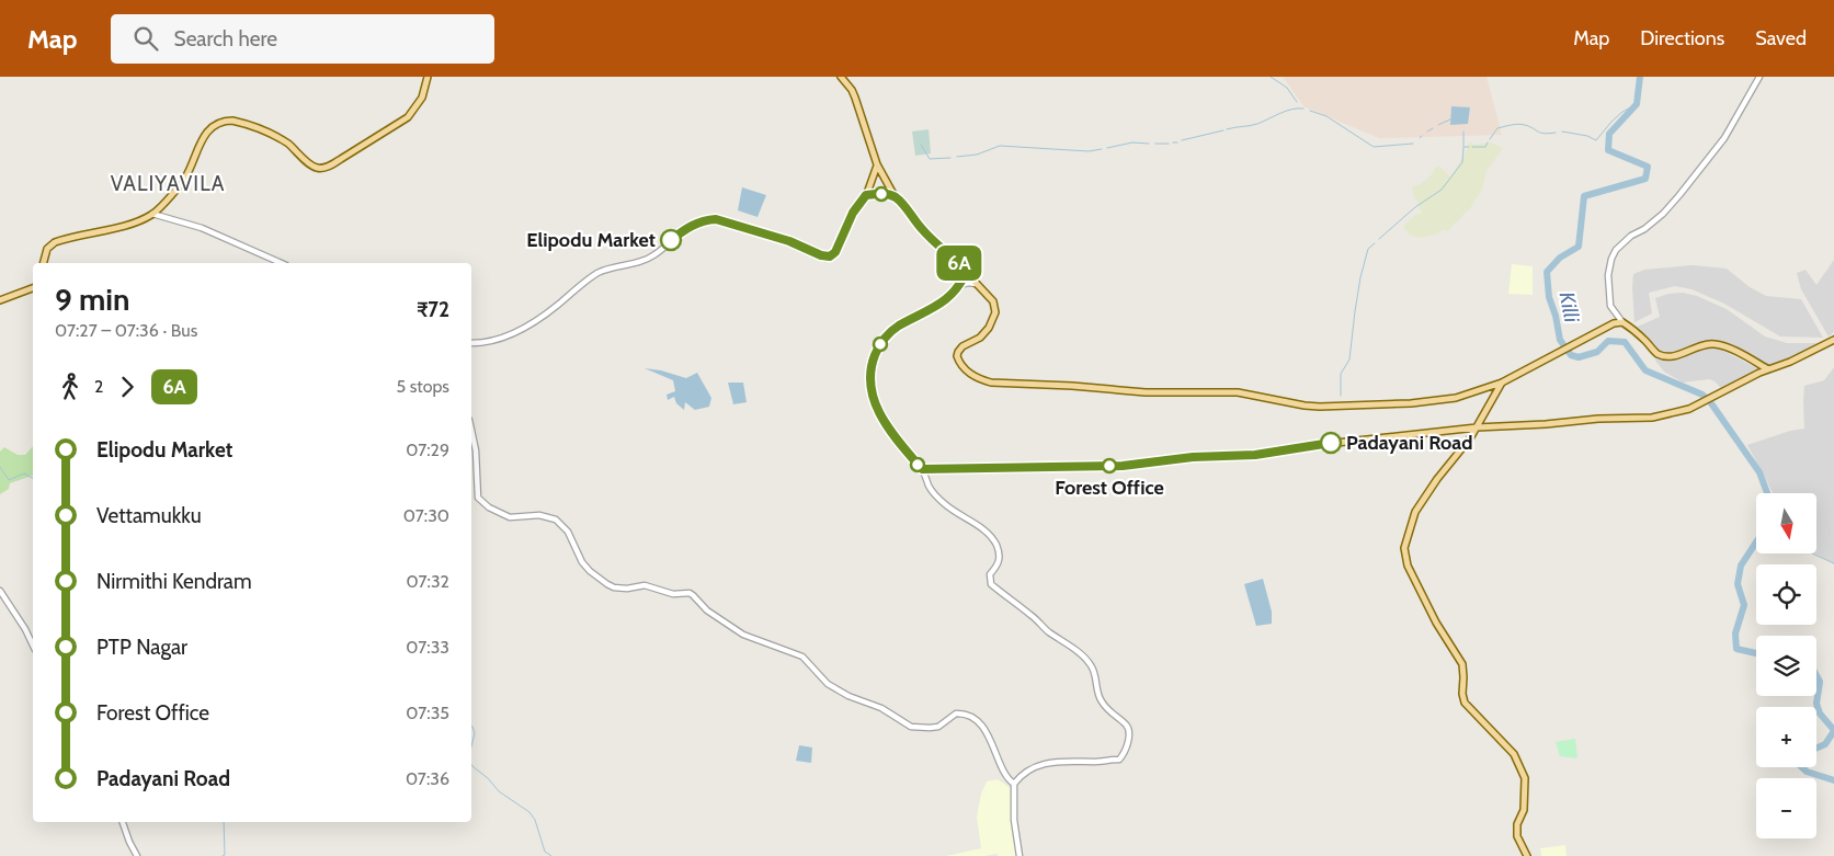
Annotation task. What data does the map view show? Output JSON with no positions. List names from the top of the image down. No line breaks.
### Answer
{"districts":["VALIYAVILA"],"water":["Killi"],"places":["Elipodu Market","Padayani Road","Forest Office"],"lines":["bus line 6A"],"north":"bottom","page":{"header":"Map","search":"Search here","nav":["Map","Directions","Saved"],"on_map":"6A","heading":["9 min","07:27 – 07:36 · Bus","₹72"],"legs":["2","6A","5 stops"],"list":[{"name":"Elipodu Market","value":"07:29"},{"name":"Vettamukku","value":"07:30"},{"name":"Nirmithi Kendram","value":"07:32"},{"name":"PTP Nagar","value":"07:33"},{"name":"Forest Office","value":"07:35"},{"name":"Padayani Road","value":"07:36"}],"map_buttons":["+","−"]}}
